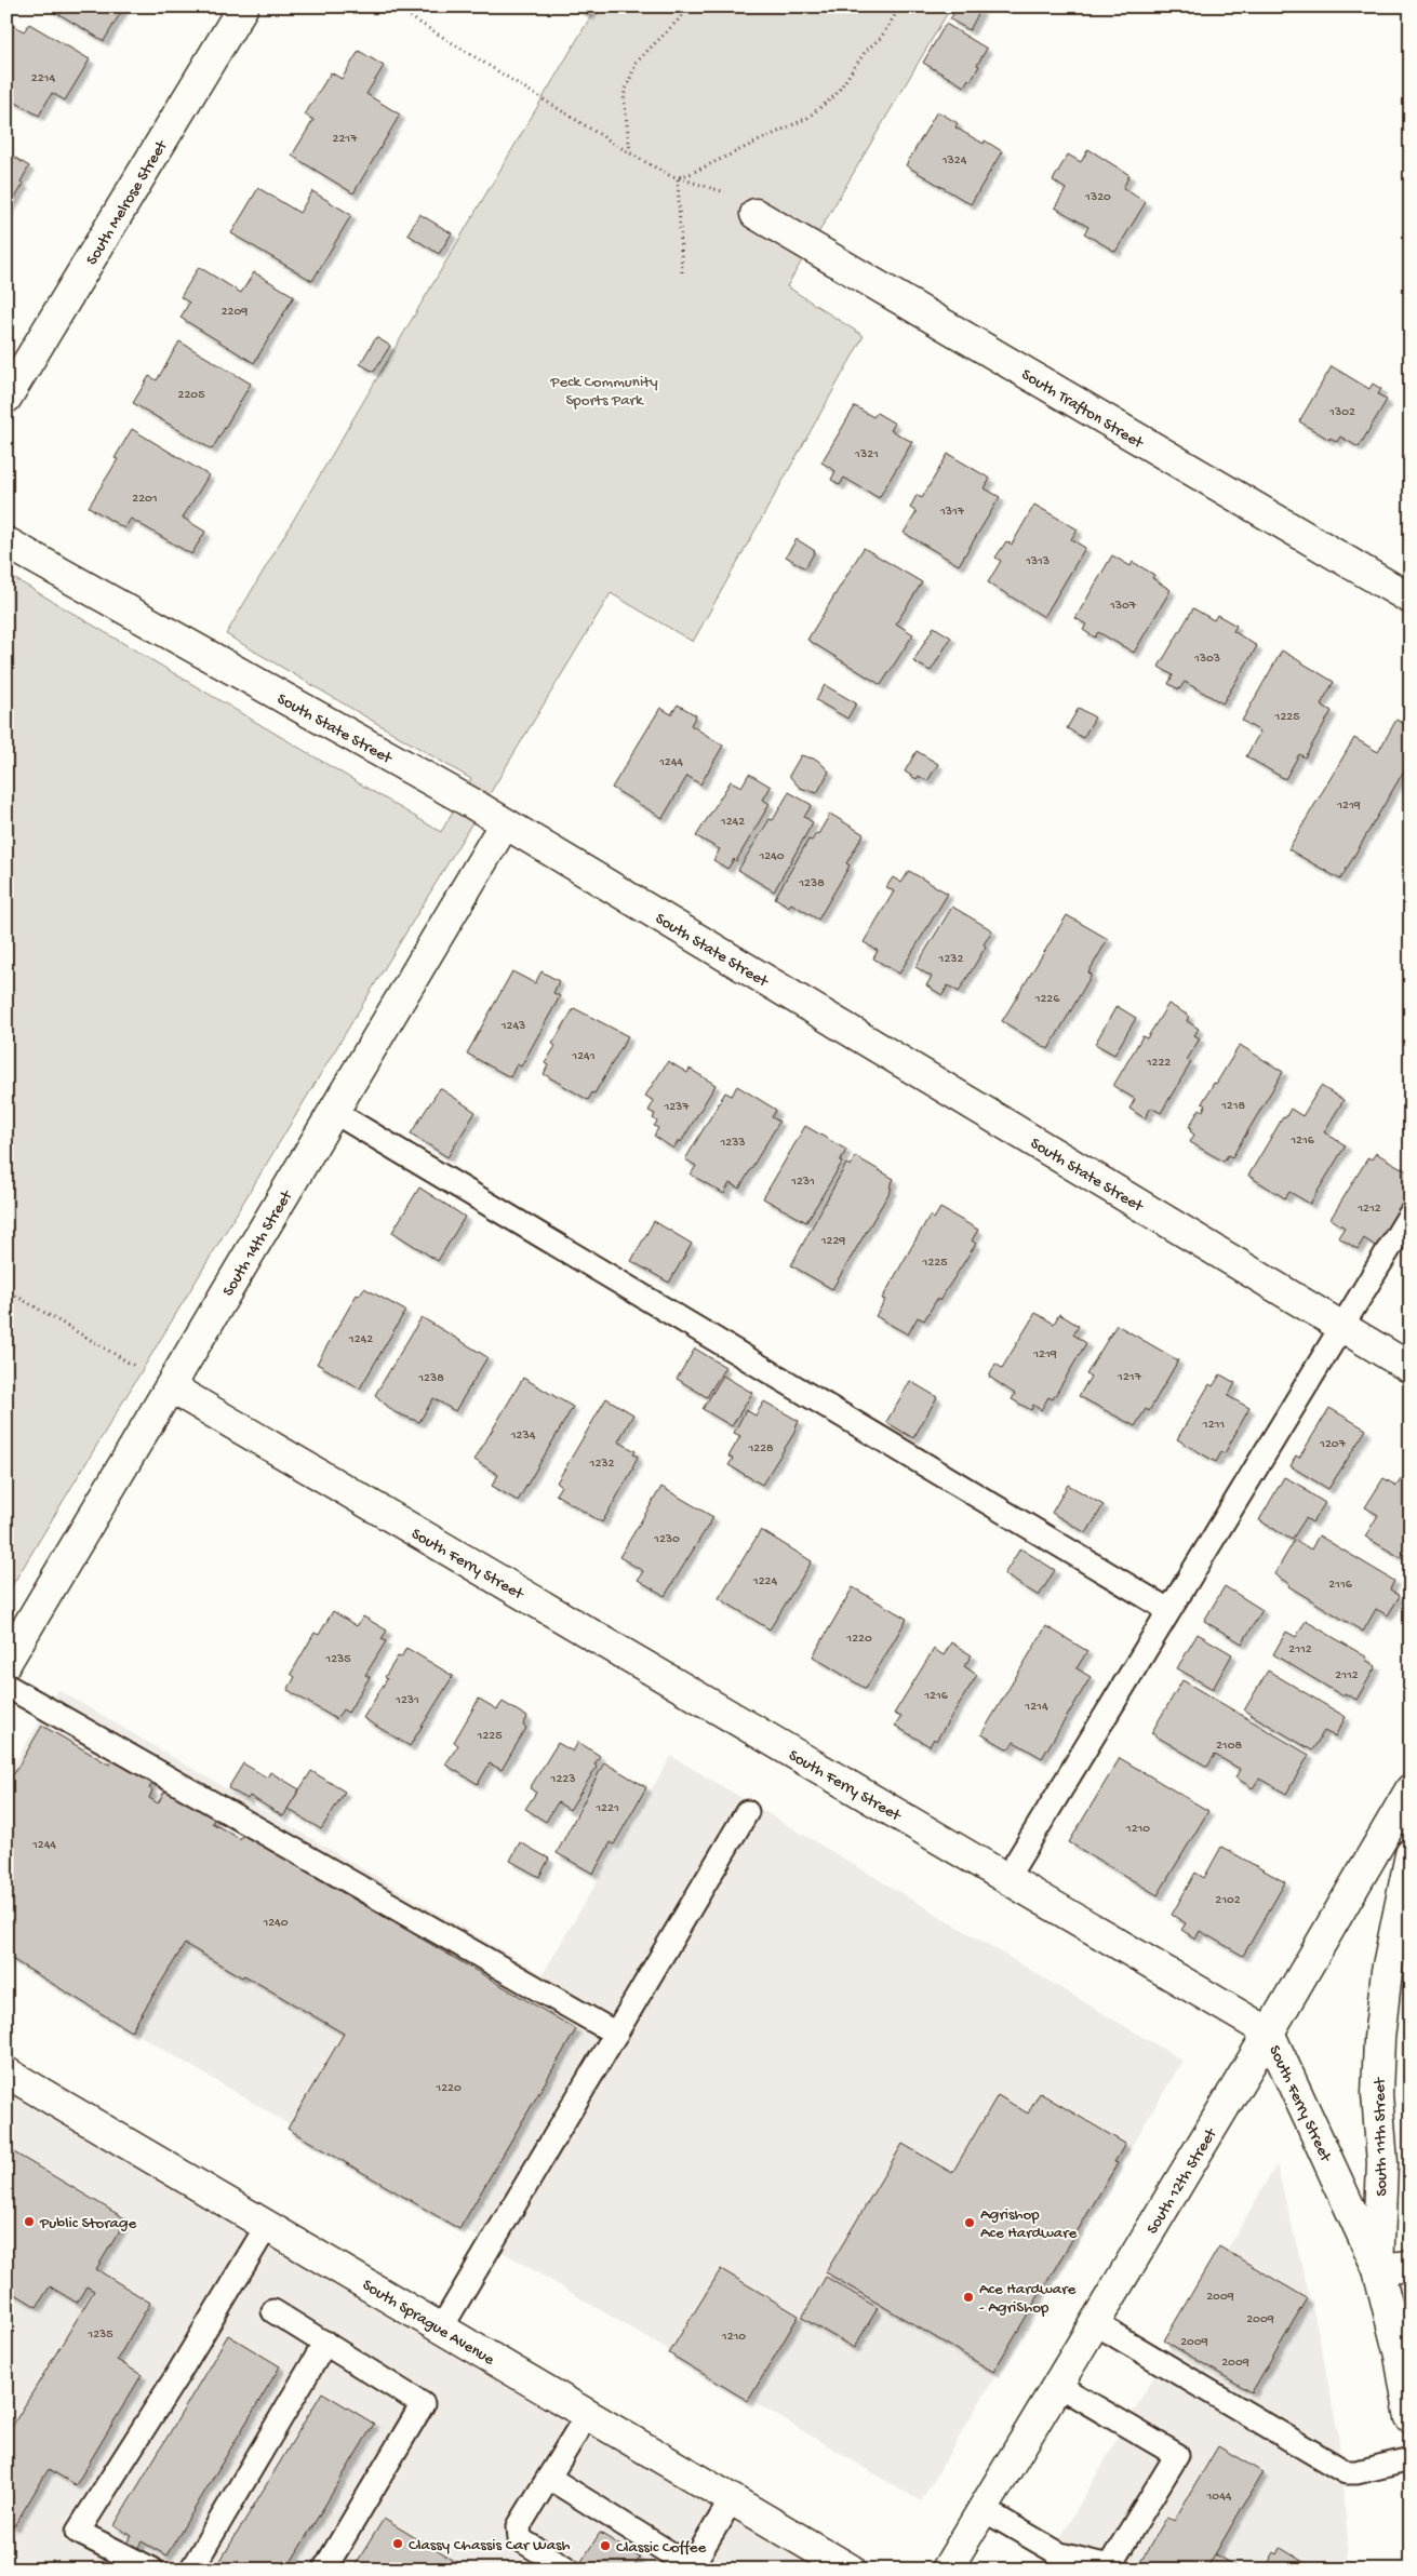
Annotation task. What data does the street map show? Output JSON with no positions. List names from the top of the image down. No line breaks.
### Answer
{"streets":{"street":["South Melrose Street","South Trafton Street","South State Street","South 14th Street","South Ferry Street","South 11th Street","South 12th Street","South Sprague Avenue"]},"crossings":[["South State Street","South 14th Street"],["South 14th Street","South Ferry Street"],["South Ferry Street","South 11th Street"],["South Ferry Street","South 12th Street"]],"parks":["Peck Community Sports Park"],"places":["Public Storage","Agrishop Ace Hardware","Ace Hardware - AgriShop","Classy Chassis Car Wash","Classic Coffee"],"house_numbers":["2214","2217","1324","1320","2209","2205","1302","1321","2201","1317","1313","1307","1303","1225","1244","1219","1242","1240","1238","1232","1226","1243","1241","1222","1218","1237","1216","1233","1231","1212","1229","1225","1242","1219","1217","1238","1211","1234","1207","1228","1232","1230","1224","2116","1220","2112","1235","2112","1216","1231","1214","1225","2108","1223","1221","1210","1244","2102","1240","1220","2009","2009","1235","1210","2009","2009","1044"]}
